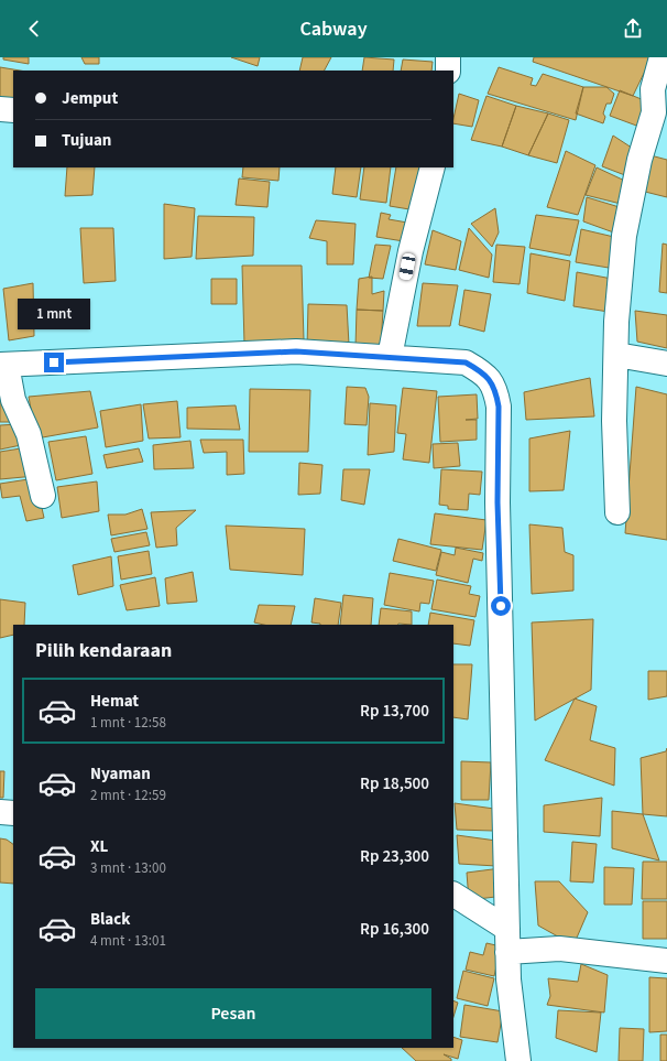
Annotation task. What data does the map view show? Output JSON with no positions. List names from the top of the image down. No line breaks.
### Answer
{"page":{"header":"Cabway","banner":["Jemput","Tujuan"],"bubble":"1 mnt","heading":"Pilih kendaraan","list":[{"name":"Hemat","note":"1 mnt · 12:58","value":"Rp 13,700"},{"name":"Nyaman","note":"2 mnt · 12:59","value":"Rp 18,500"},{"name":"XL","note":"3 mnt · 13:00","value":"Rp 23,300"},{"name":"Black","note":"4 mnt · 13:01","value":"Rp 16,300"}],"buttons":"Pesan"}}
